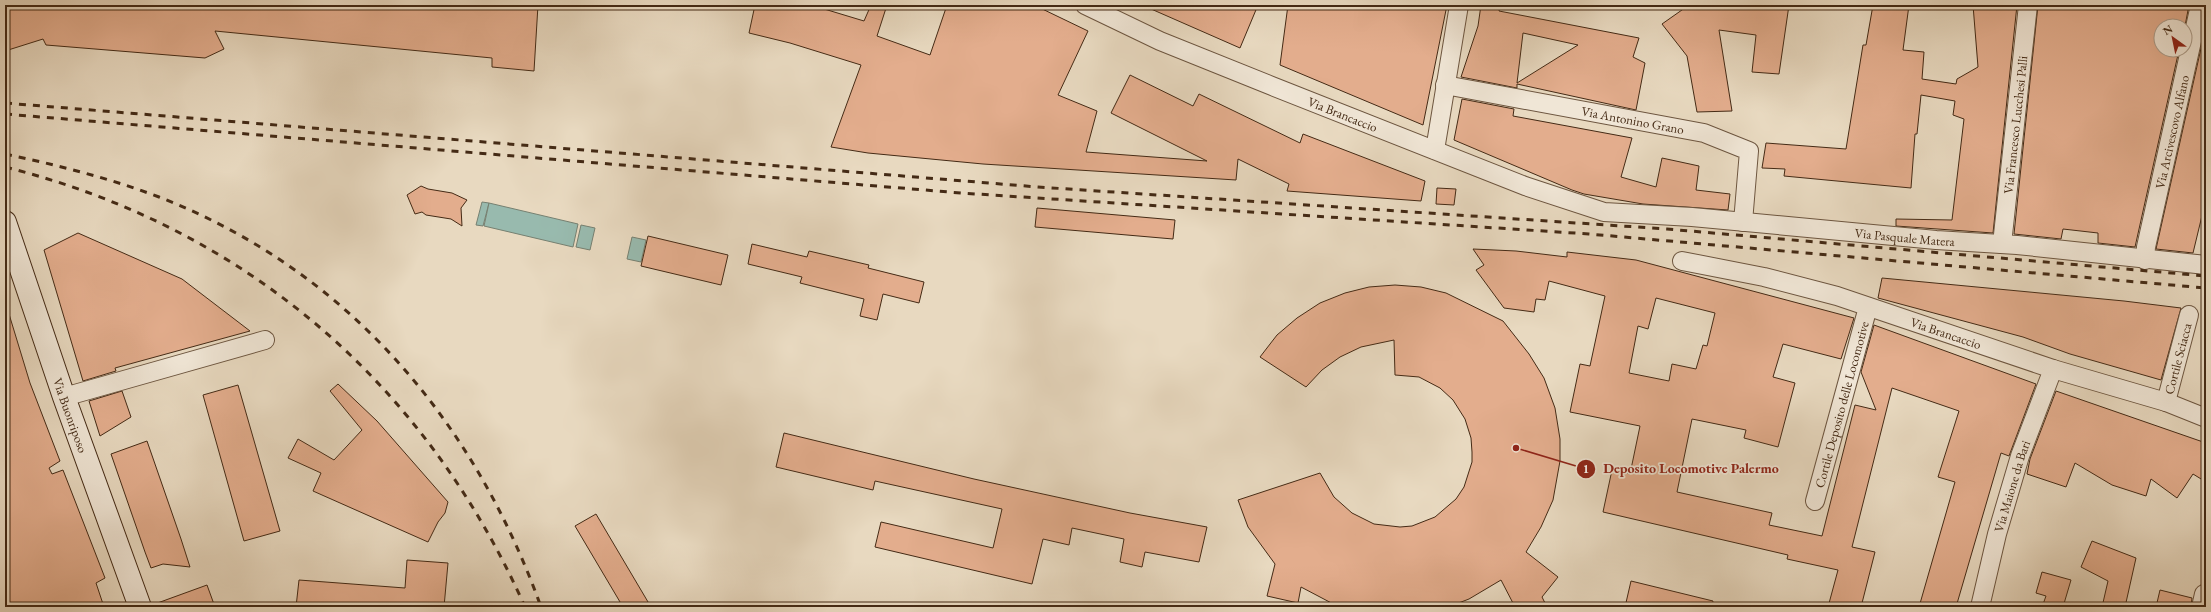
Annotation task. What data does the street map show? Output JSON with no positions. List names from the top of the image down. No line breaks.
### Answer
{"streets":{"street":["Via Brancaccio","Via Antonino Grano","Via Francesco Lucchesi Palli","Via Arcivescovo Alfano","Via Pasquale Matera","Cortile Sciacca","Cortile Deposito delle Locomotive","Via Buonriposo","Via Maione da Bari"]},"crossings":[["Via Brancaccio","Via Pasquale Matera"],["Via Brancaccio","Cortile Sciacca"],["Via Brancaccio","Cortile Deposito delle Locomotive"],["Via Brancaccio","Via Maione da Bari"],["Via Antonino Grano","Via Pasquale Matera"],["Via Francesco Lucchesi Palli","Via Pasquale Matera"],["Via Arcivescovo Alfano","Via Pasquale Matera"]],"places":["Deposito Locomotive Palermo"],"north":"top left"}
